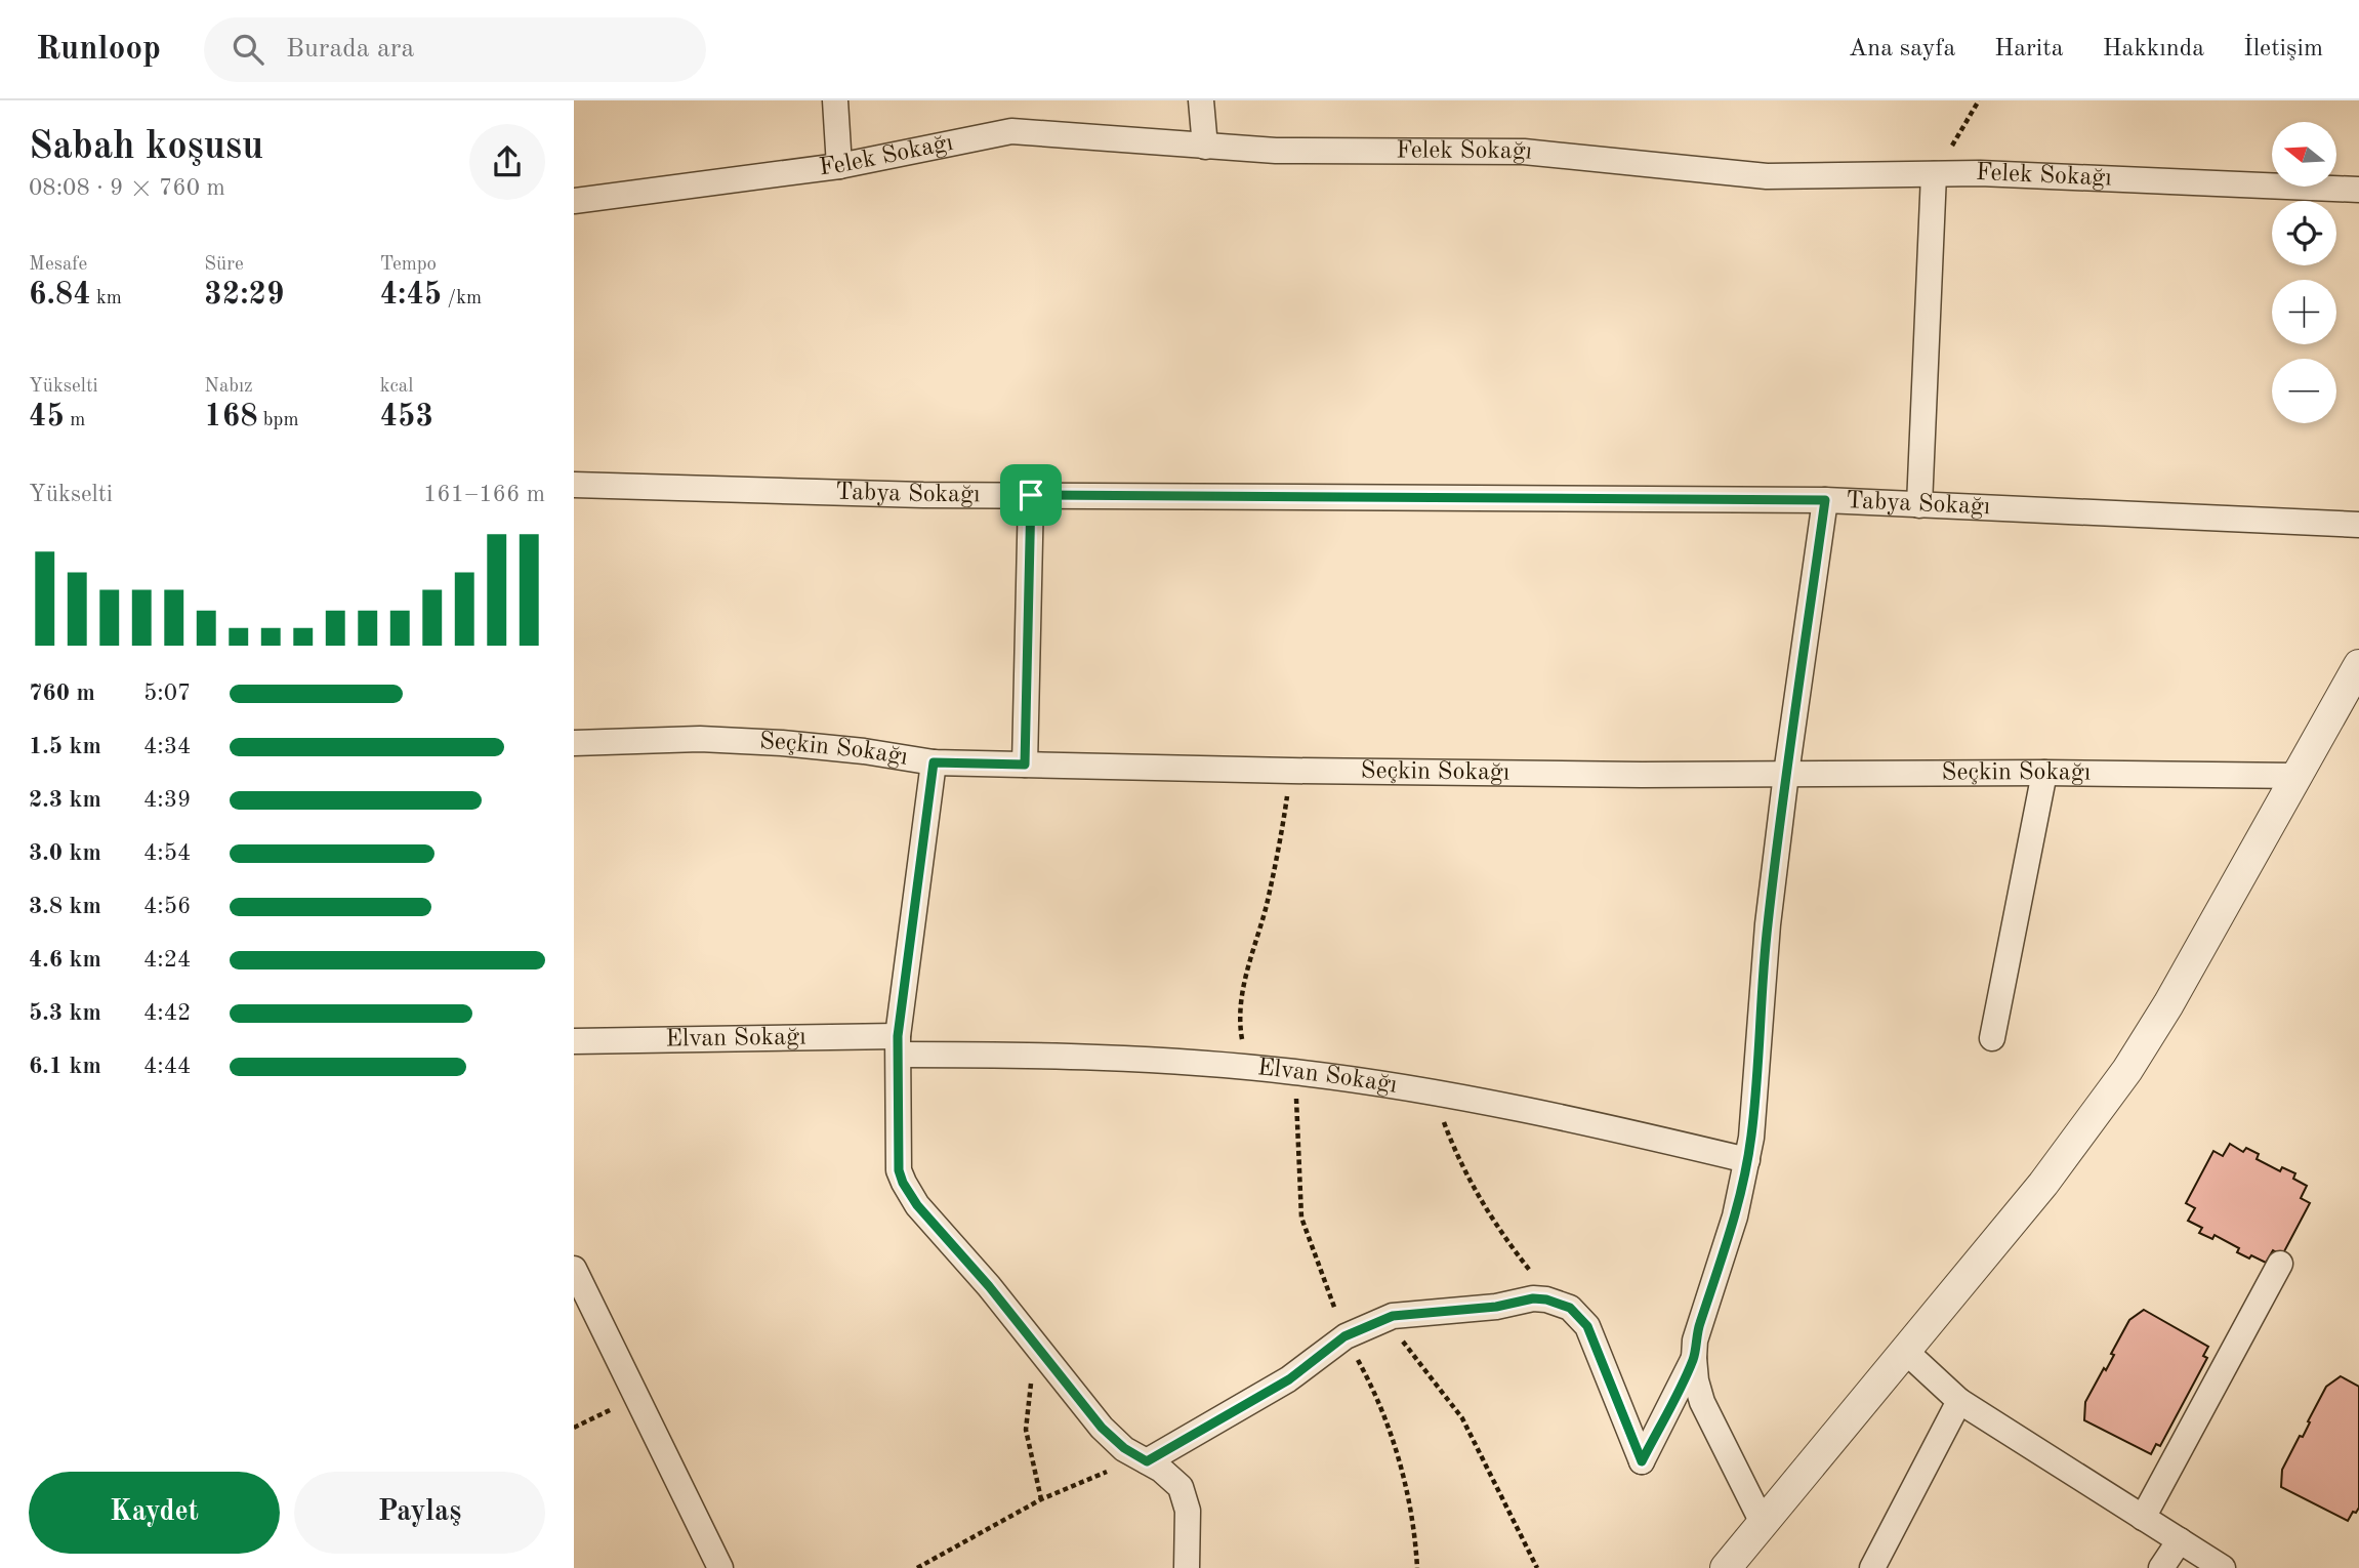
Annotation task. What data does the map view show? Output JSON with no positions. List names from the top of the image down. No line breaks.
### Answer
{"streets":{"street":["Felek Sokağı","Tabya Sokağı","Seçkin Sokağı","Elvan Sokağı"]},"north":"left","page":{"header":"Runloop","search":"Burada ara","nav":["Ana sayfa","Harita","Hakkında","İletişim"],"heading":["Sabah koşusu","08:08 · 9 × 760 m"],"map_buttons":["+","−"],"stats":[["Mesafe","6.84 km"],["Süre","32:29"],["Tempo","4:45 /km"],["Yükselti","45 m"],["Nabız","168 bpm"],["kcal","453"]],"chart":["Yükselti","161–166 m"],"list":[{"name":"760 m","note":"5:07"},{"name":"1.5 km","note":"4:34"},{"name":"2.3 km","note":"4:39"},{"name":"3.0 km","note":"4:54"},{"name":"3.8 km","note":"4:56"},{"name":"4.6 km","note":"4:24"},{"name":"5.3 km","note":"4:42"},{"name":"6.1 km","note":"4:44"}],"buttons":["Kaydet","Paylaş"]}}
